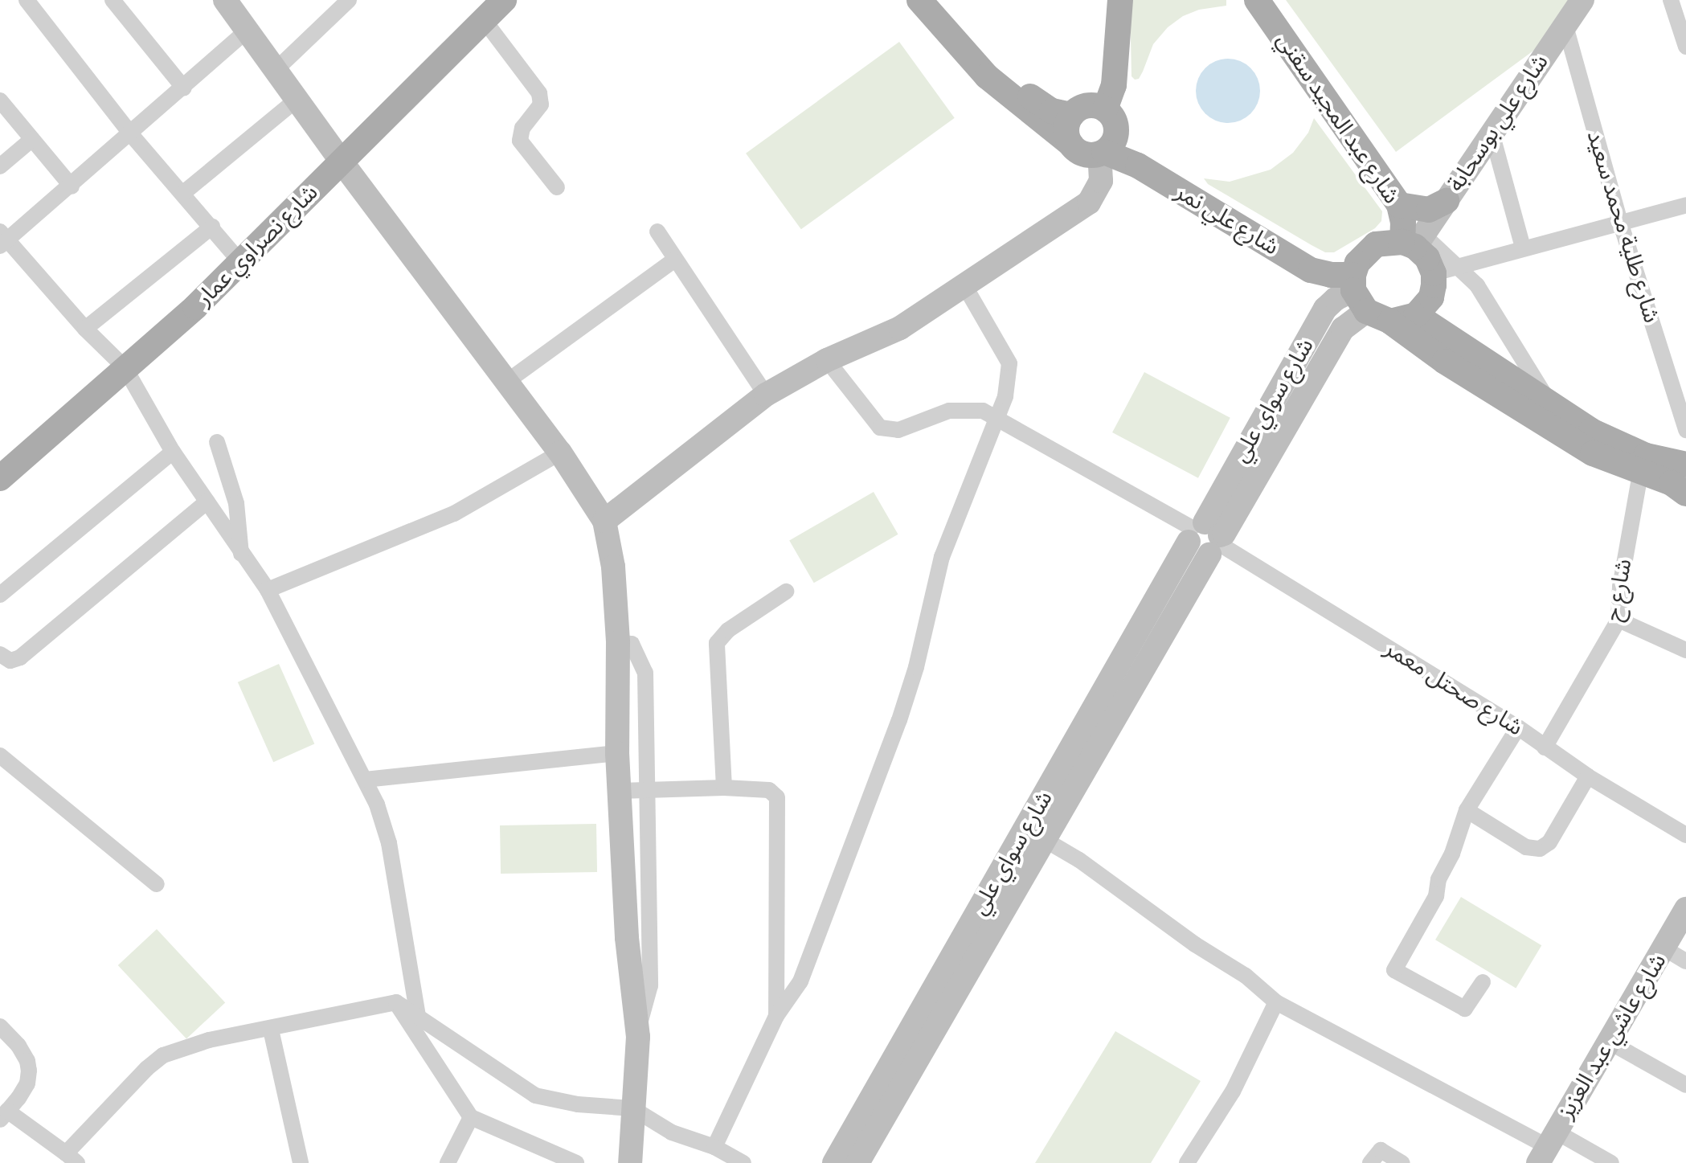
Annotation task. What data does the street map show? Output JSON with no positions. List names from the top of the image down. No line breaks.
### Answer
{"streets":{"main road":["شارع عبد المجيد سقني","شارع علي بوسحابة","شارع علي نمر","شارع نصراوي عمار","شارع سواي علي","شارع عاشي عبد العزيز"],"street":["شارع طلية محمد سعيد","شارع ح","شارع صحتل معمر"]},"crossings":[["شارع عبد المجيد سقني","شارع علي بوسحابة"],["شارع عبد المجيد سقني","شارع علي نمر"],["شارع عبد المجيد سقني","شارع سواي علي"],["شارع علي بوسحابة","شارع علي نمر"],["شارع علي بوسحابة","شارع طلية محمد سعيد"],["شارع علي بوسحابة","شارع سواي علي"],["شارع علي نمر","شارع سواي علي"],["شارع سواي علي","شارع صحتل معمر"],["شارع ح","شارع صحتل معمر"]]}
